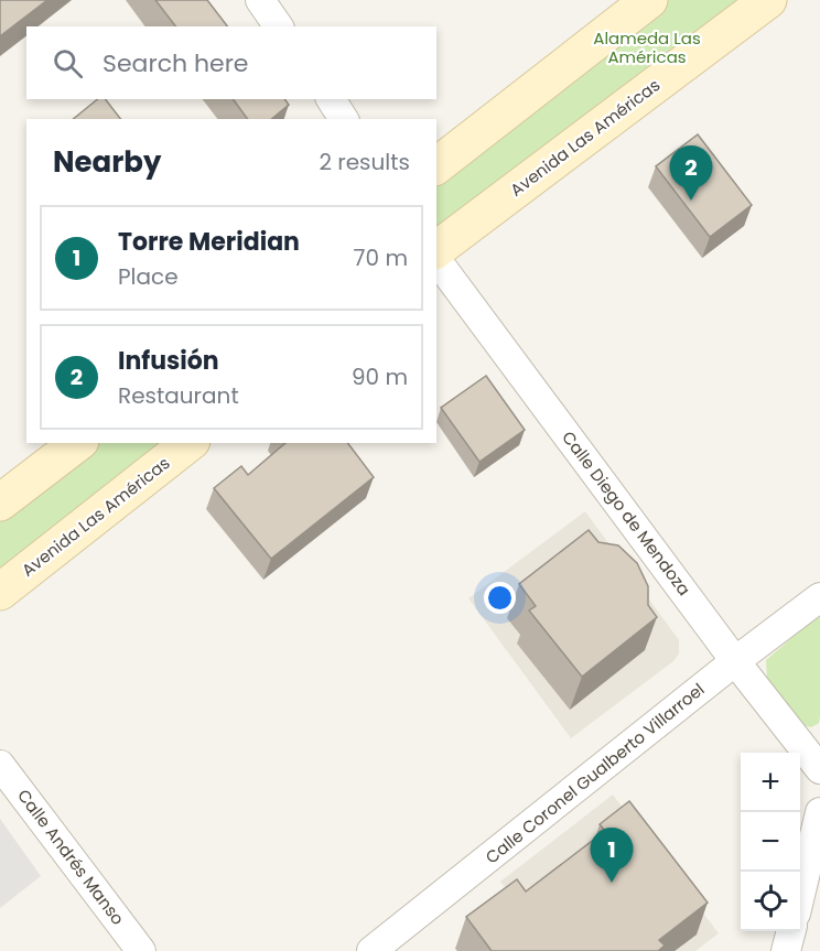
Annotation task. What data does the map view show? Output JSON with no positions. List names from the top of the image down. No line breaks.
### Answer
{"streets":{"street":["Avenida Las Américas","Calle Diego de Mendoza","Calle Coronel Gualberto Villarroel","Calle Andrés Manso"]},"crossings":[["Calle Diego de Mendoza","Calle Coronel Gualberto Villarroel"]],"parks":["Alameda Las Américas"],"page":{"search":"Search here","heading":["Nearby","2 results"],"pins":["2","1"],"list":[{"mark":"1","name":"Torre Meridian","note":"Place","value":"70 m"},{"mark":"2","name":"Infusión","note":"Restaurant","value":"90 m"}],"map_buttons":["+","−"]}}
